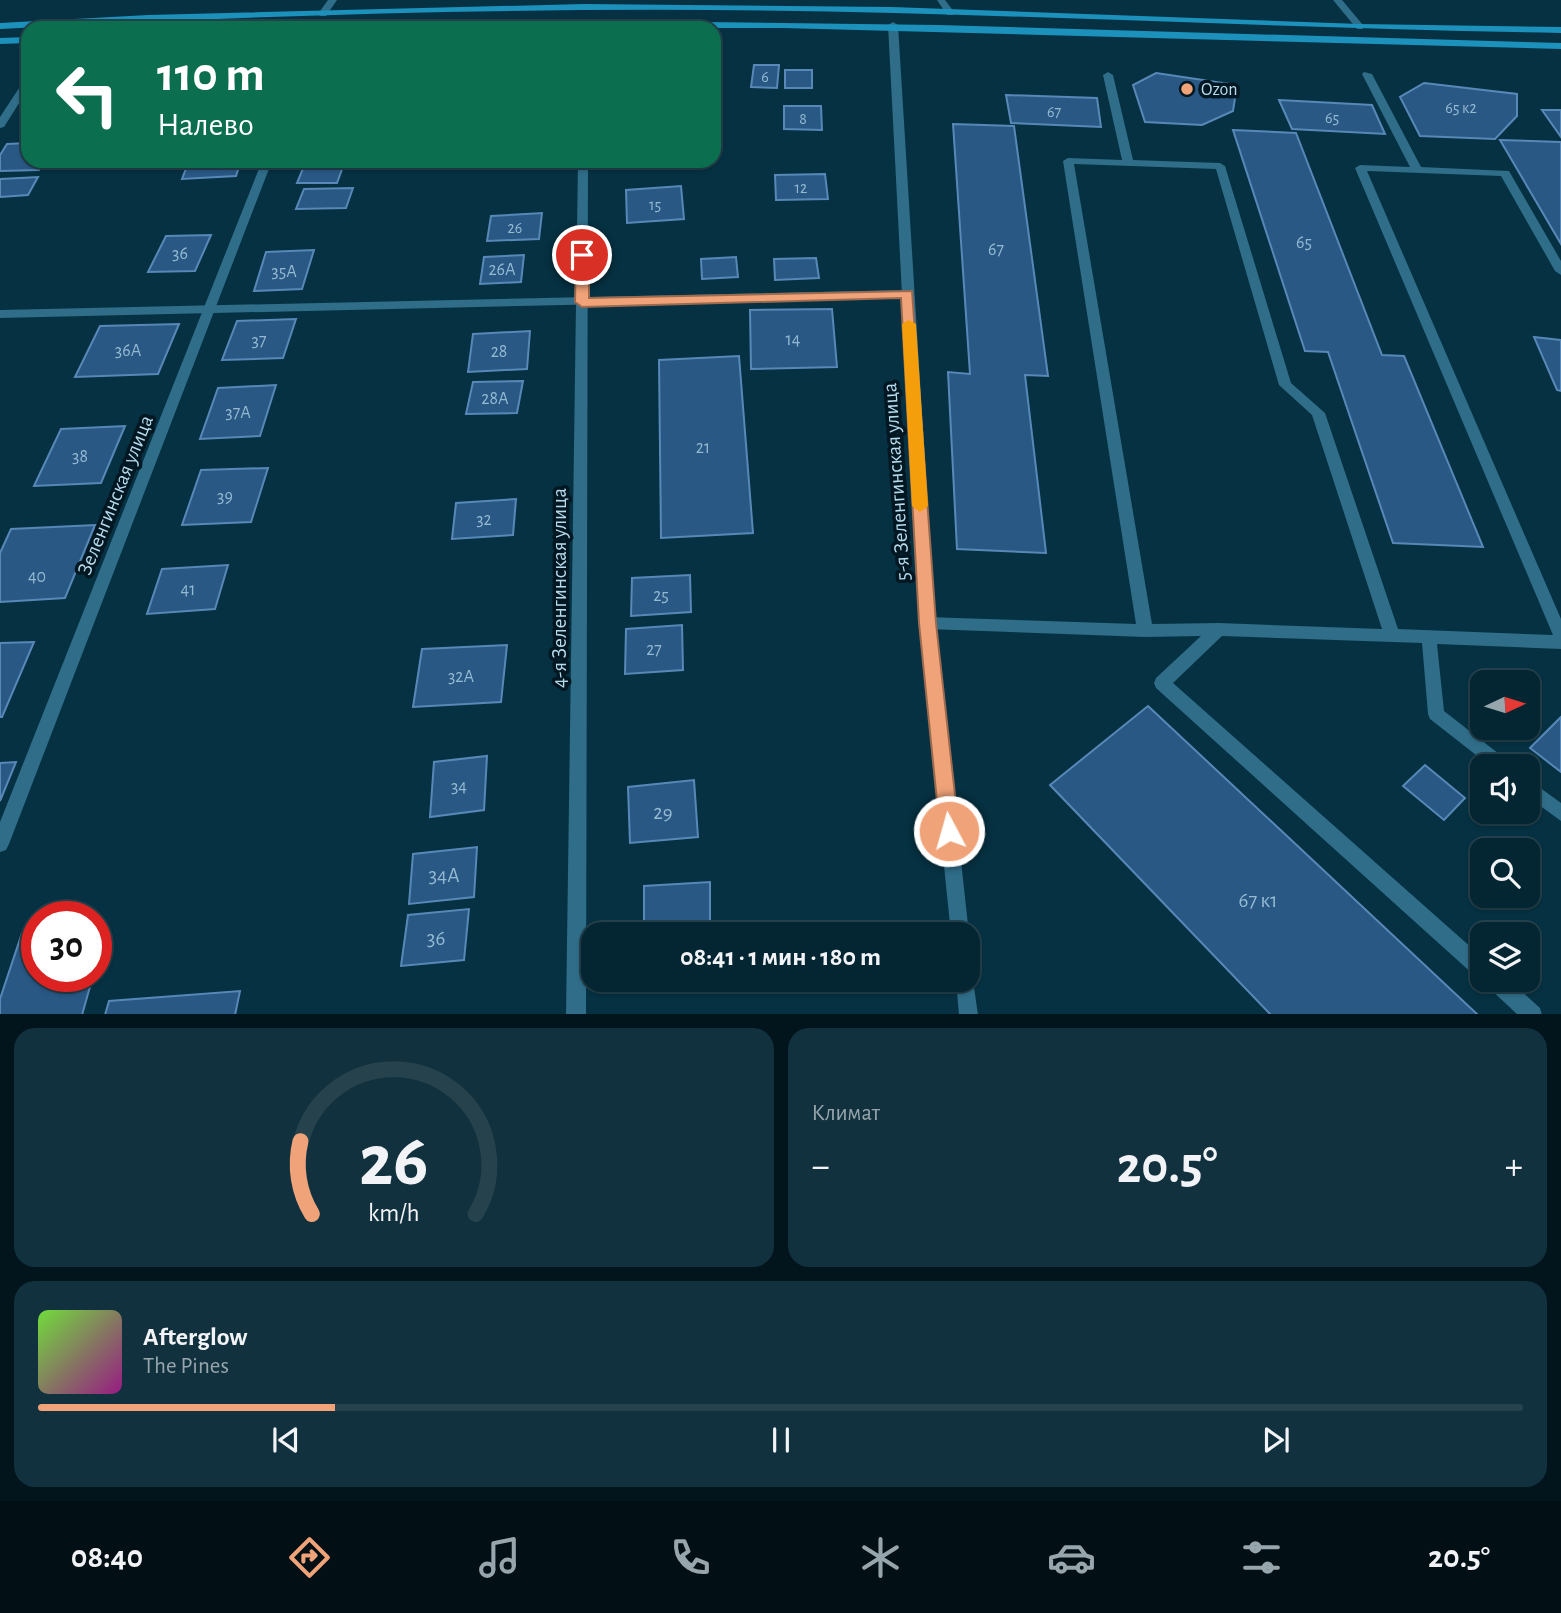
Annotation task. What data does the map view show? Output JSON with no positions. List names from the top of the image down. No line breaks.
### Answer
{"streets":{"street":["5-я Зеленгинская улица","Зеленгинская улица","4-я Зеленгинская улица"]},"places":["Ozon"],"house_numbers":["6","65 к2","67","65","8","12","15","26","65","67","36","26А","35А","14","37","36А","28","28А","37А","21","38","39","32","40","41","25","27","32А","34","29","34А","67 к1","36"],"north":"right","page":{"turn":["110 m","Налево"],"limit":"30","trip":"08:41 · 1 мин · 180 m","tile":"Климат","heat":["−","20.5°","+"],"song":["Afterglow","The Pines"],"tabs":["08:40","20.5°"],"gauge":["26","km/h"]}}
